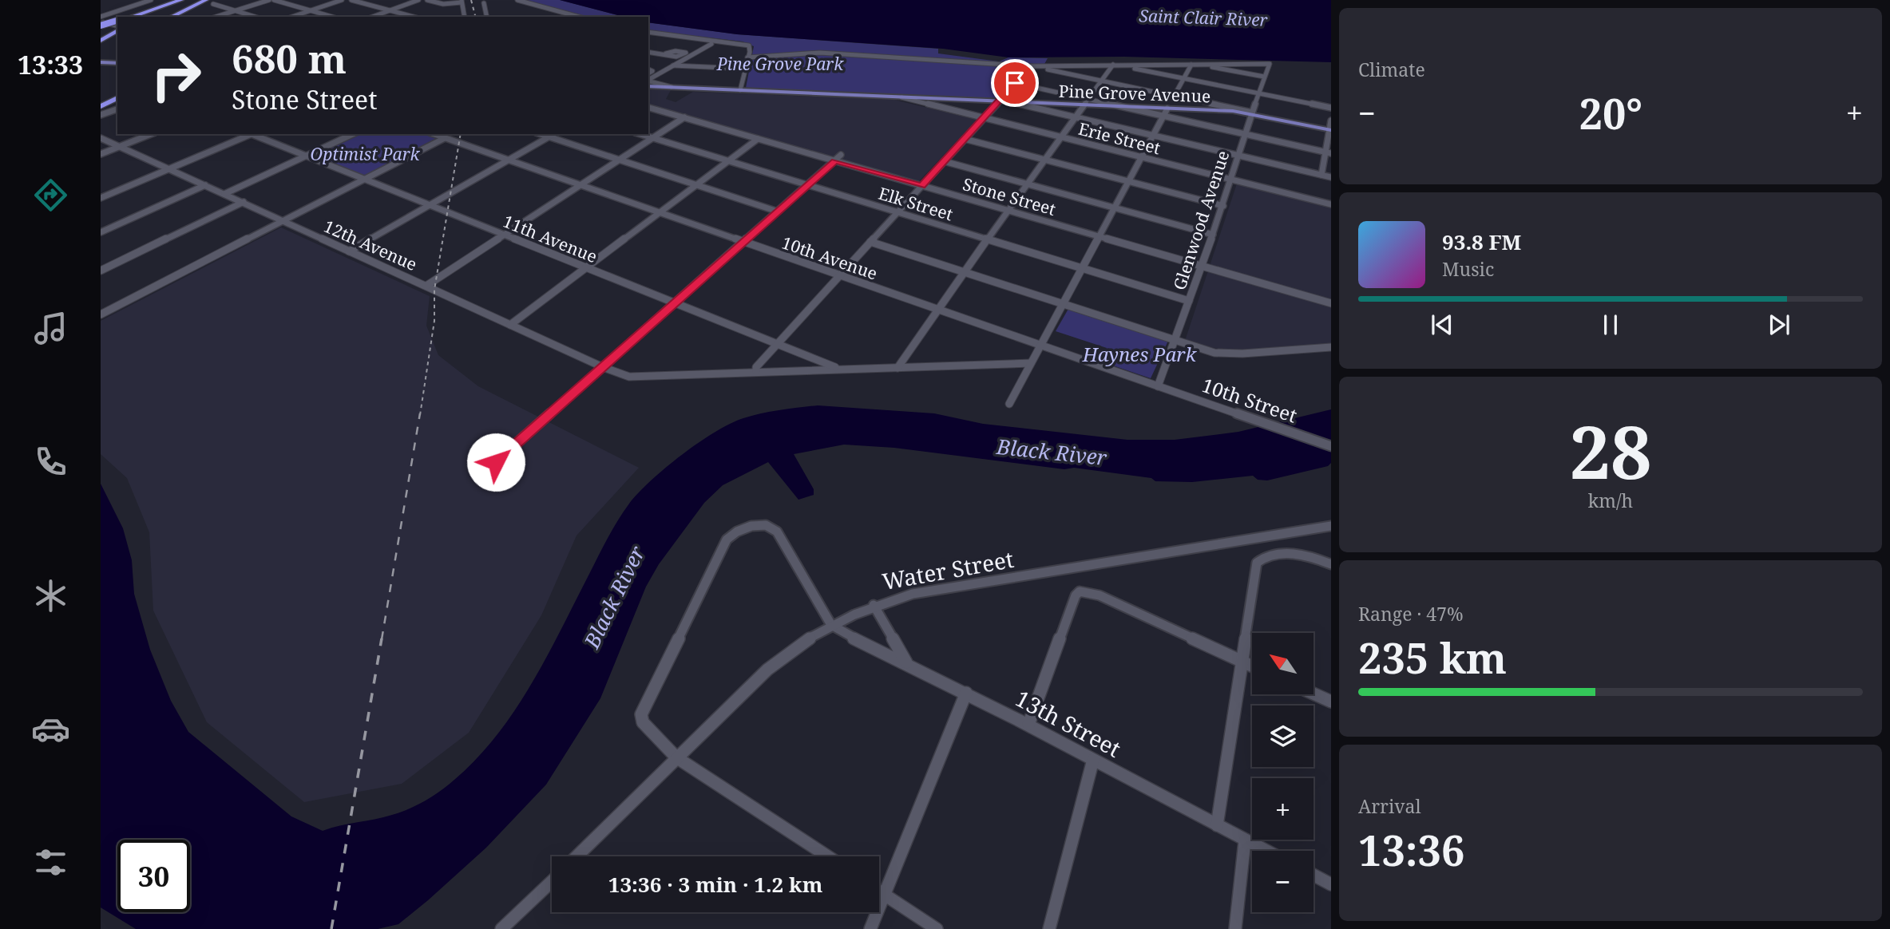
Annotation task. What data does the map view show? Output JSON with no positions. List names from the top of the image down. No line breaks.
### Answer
{"streets":{"main road":["Pine Grove Avenue"],"street":["Erie Street","Stone Street","Elk Street","Glenwood Avenue","11th Avenue","12th Avenue","10th Avenue","10th Street","Water Street","13th Street"]},"crossings":[["Pine Grove Avenue","Erie Street"],["Pine Grove Avenue","Glenwood Avenue"],["Erie Street","Glenwood Avenue"],["Stone Street","Glenwood Avenue"],["Elk Street","Glenwood Avenue"],["Glenwood Avenue","10th Avenue"],["Glenwood Avenue","10th Street"],["10th Avenue","10th Street"],["Water Street","13th Street"]],"water":["Saint Clair River","Black River"],"parks":["Pine Grove Park","Optimist Park","Haynes Park"],"north":"top left","page":{"tabs":"13:33","tile":["Climate",["28","km/h"],["Range · 47%","235 km"],["Arrival","13:36"]],"turn":["680 m","Stone Street"],"heat":["−","20°","+"],"song":["93.8 FM","Music"],"map_buttons":["+","−"],"limit":"30","trip":"13:36 · 3 min · 1.2 km"}}
